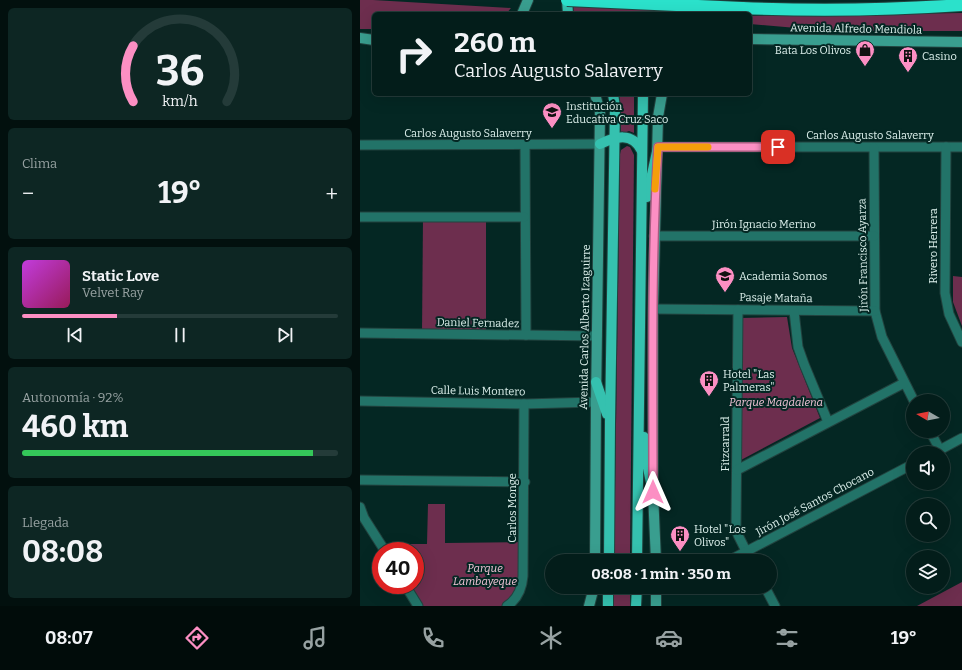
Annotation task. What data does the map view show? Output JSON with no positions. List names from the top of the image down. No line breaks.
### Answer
{"streets":{"street":["Avenida Alfredo Mendiola","Carlos Augusto Salaverry","Jirón Ignacio Merino","Rivero Herrera","Jirón Francisco Ayarza","Pasaje Mataña","Daniel Fernadez","Avenida Carlos Alberto Izaguirre","Calle Luis Montero","Fitzcarrald","Jirón José Santos Chocano","Carlos Monge"]},"crossings":[["Carlos Augusto Salaverry","Rivero Herrera"],["Carlos Augusto Salaverry","Jirón Francisco Ayarza"],["Carlos Augusto Salaverry","Avenida Carlos Alberto Izaguirre"],["Jirón Ignacio Merino","Jirón Francisco Ayarza"],["Jirón Francisco Ayarza","Pasaje Mataña"],["Pasaje Mataña","Fitzcarrald"],["Daniel Fernadez","Avenida Carlos Alberto Izaguirre"],["Avenida Carlos Alberto Izaguirre","Calle Luis Montero"],["Calle Luis Montero","Carlos Monge"],["Fitzcarrald","Jirón José Santos Chocano"]],"parks":["Parque Magdalena","Parque Lambayeque"],"places":{"shop":["Bata Los Olivos"],"building":["Casino","Hotel \"Las Palmeras\"","Hotel \"Los Olivos\""],"school or university":["Institución Educativa Cruz Saco","Academia Somos"]},"north":"left","page":{"turn":["260 m","Carlos Augusto Salaverry"],"tile":["Clima",["Autonomía · 92%","460 km"],["Llegada","08:08"]],"heat":["−","19°","+"],"song":["Static Love","Velvet Ray"],"limit":"40","trip":"08:08 · 1 min · 350 m","tabs":["08:07","19°"],"gauge":["36","km/h"]}}
